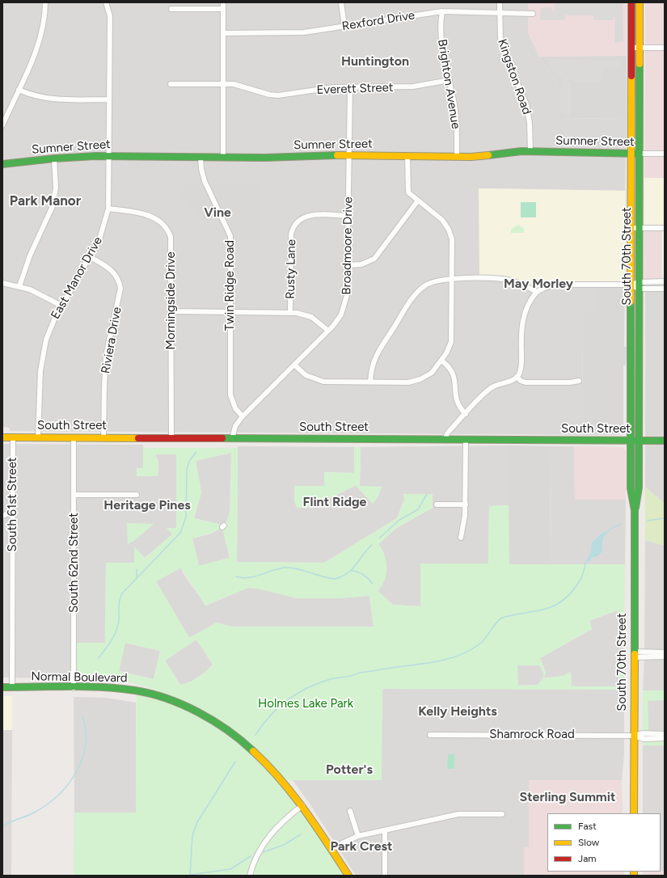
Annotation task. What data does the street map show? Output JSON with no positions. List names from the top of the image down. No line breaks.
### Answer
{"streets":{"main road":["Sumner Street","South 70th Street","South Street","Normal Boulevard"],"street":["Rexford Drive","Kingston Road","Brighton Avenue","Everett Street","Broadmoore Drive","Rusty Lane","East Manor Drive","Twin Ridge Road","Morningside Drive","Riviera Drive","South 61st Street","South 62nd Street","Shamrock Road"]},"crossings":[["Rexford Drive","Kingston Road"],["Rexford Drive","Brighton Avenue"],["Kingston Road","Sumner Street"],["Brighton Avenue","Everett Street"],["Brighton Avenue","Sumner Street"],["Everett Street","Broadmoore Drive"],["Sumner Street","Broadmoore Drive"],["Sumner Street","South 70th Street"],["Sumner Street","East Manor Drive"],["Sumner Street","Twin Ridge Road"],["Broadmoore Drive","Rusty Lane"],["Broadmoore Drive","Twin Ridge Road"],["Broadmoore Drive","South Street"],["South 70th Street","South Street"],["South 70th Street","Shamrock Road"],["East Manor Drive","Morningside Drive"],["East Manor Drive","Riviera Drive"],["East Manor Drive","South Street"],["Morningside Drive","South Street"],["Riviera Drive","South Street"],["South Street","South 61st Street"],["South Street","South 62nd Street"],["South 61st Street","Normal Boulevard"],["South 62nd Street","Normal Boulevard"]],"districts":["Huntington","Park Manor","Vine","May Morley","Flint Ridge","Heritage Pines","Kelly Heights","Potter's","Sterling Summit","Park Crest"],"parks":["Holmes Lake Park"],"legend":["Fast","Slow","Jam"]}
